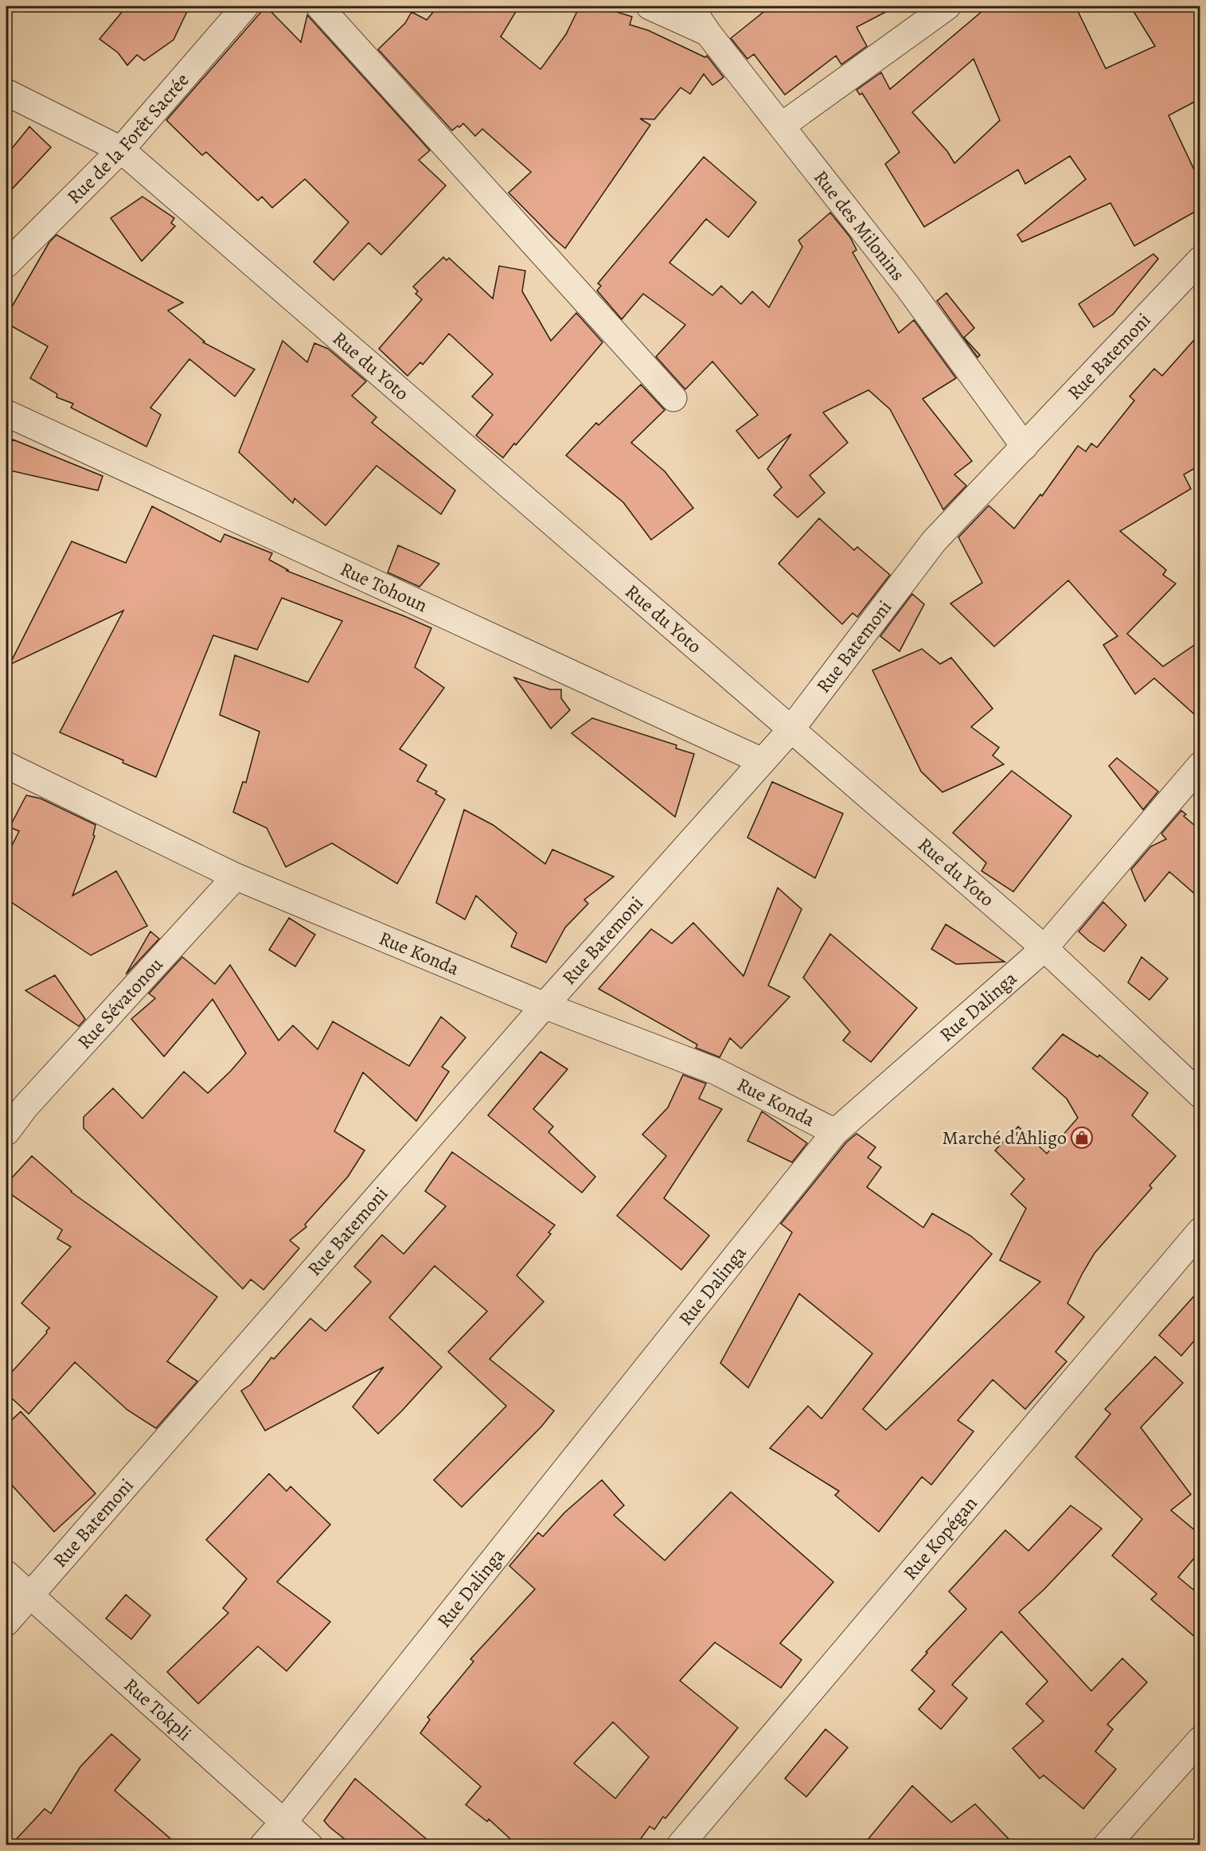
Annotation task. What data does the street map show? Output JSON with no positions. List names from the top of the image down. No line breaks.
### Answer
{"streets":{"street":["Rue de la Forêt Sacrée","Rue des Milonins","Rue Batemoni","Rue du Yoto","Rue Tohoun","Rue Konda","Rue Sévatonou","Rue Dalinga","Rue Kopégan","Rue Tokpli"]},"crossings":[["Rue de la Forêt Sacrée","Rue du Yoto"],["Rue des Milonins","Rue Batemoni"],["Rue Batemoni","Rue du Yoto"],["Rue Batemoni","Rue Tohoun"],["Rue Batemoni","Rue Konda"],["Rue Batemoni","Rue Tokpli"],["Rue du Yoto","Rue Dalinga"],["Rue Konda","Rue Sévatonou"],["Rue Konda","Rue Dalinga"],["Rue Dalinga","Rue Tokpli"]],"places":{"shop":["Marché d'Ahligo"]}}
